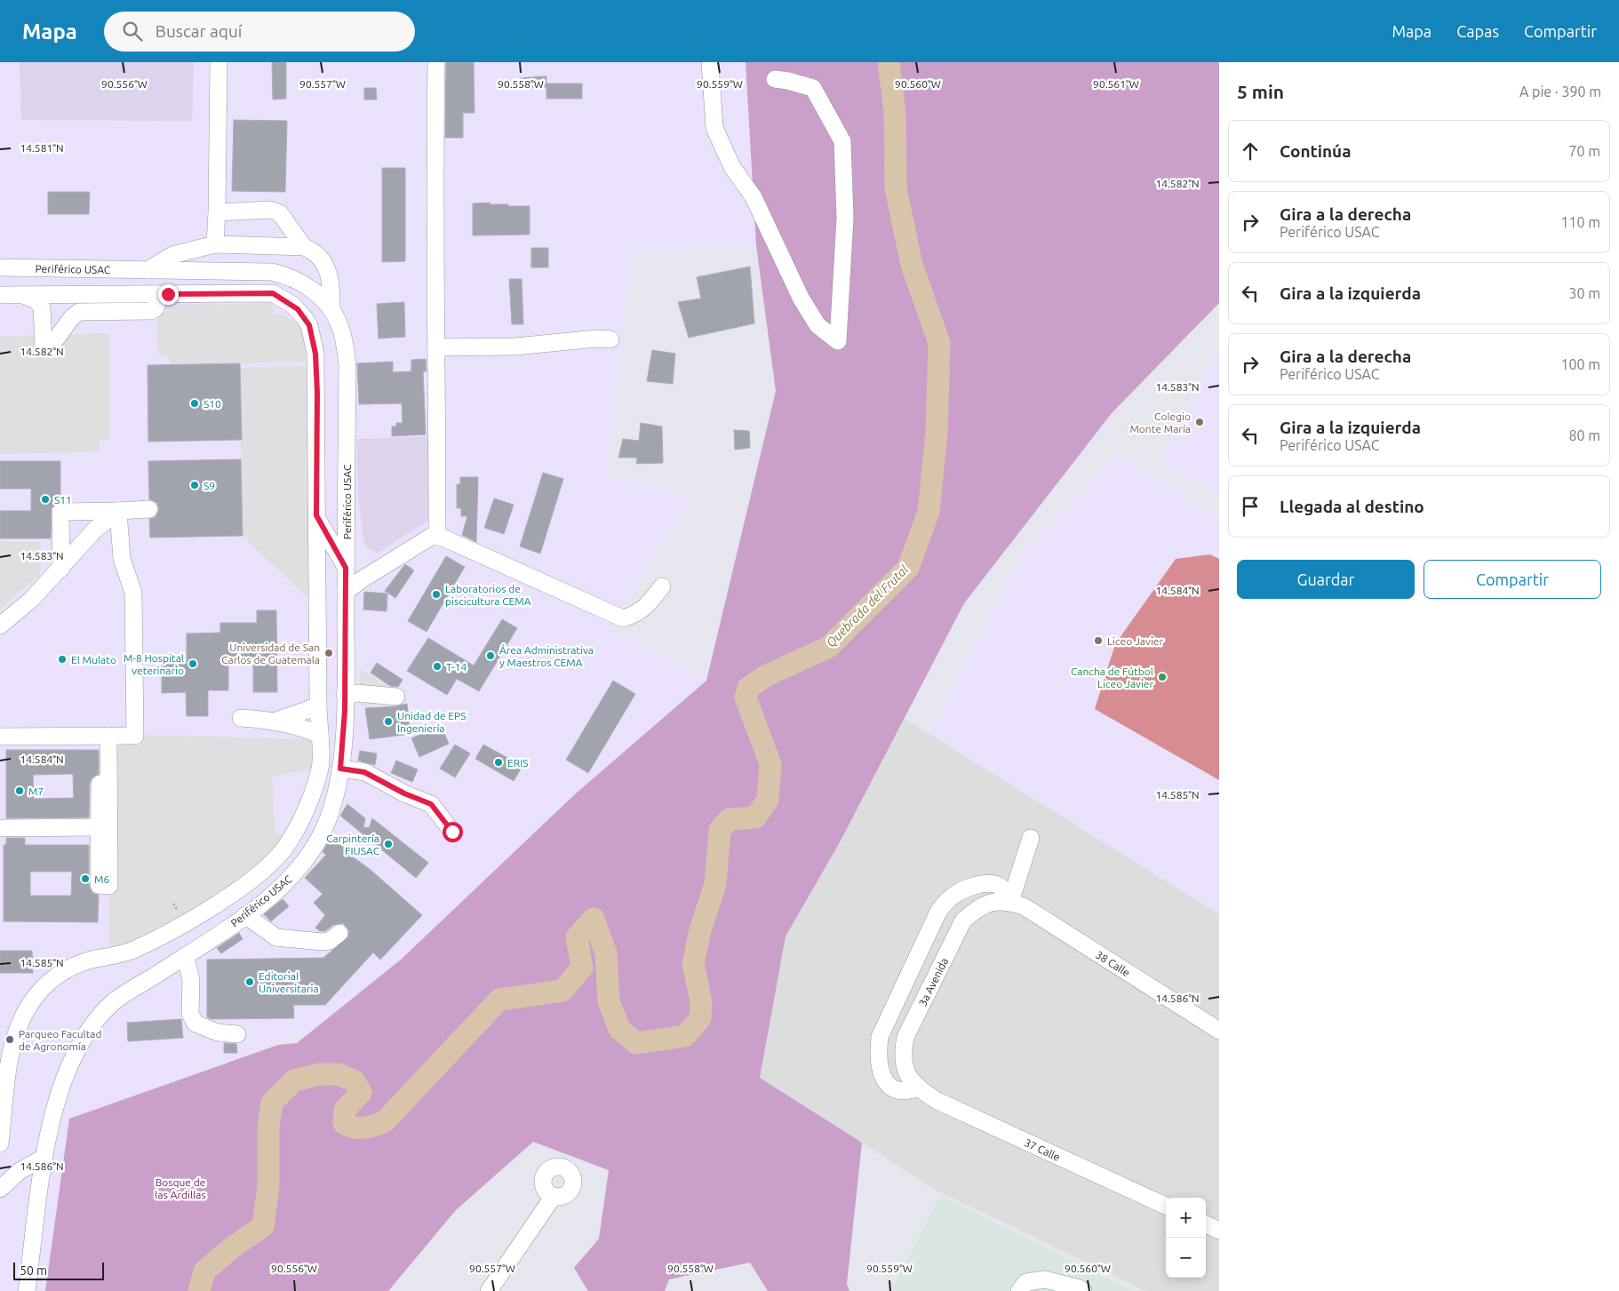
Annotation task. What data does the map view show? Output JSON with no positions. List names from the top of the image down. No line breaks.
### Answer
{"streets":{"street":["Periférico USAC","38 Calle","3a Avenida","37 Calle"]},"crossings":[["38 Calle","3a Avenida"],["3a Avenida","37 Calle"]],"water":["Quebrada del Frutal"],"parks":["Bosque de las Ardillas"],"places":["S10","Colegio Monte María","S9","S11","Laboratorios de piscicultura CEMA","Liceo Javier","Universidad de San Carlos de Guatemala","Área Administrativa y Maestros CEMA","El Mulato","M-8 Hospital veterinario","T-14","Cancha de Fútbol Liceo Javier","Unidad de EPS Ingeniería","ERIS","M7","Carpintería FIUSAC","M6","Editorial Universitaria","Parqueo Facultad de Agronomía"],"scale_bar":"50 m","page":{"header":"Mapa","search":"Buscar aquí","nav":["Mapa","Capas","Compartir"],"heading":["5 min","A pie · 390 m"],"list":[["Continúa","70 m"],["Gira a la derecha","Periférico USAC","110 m"],["Gira a la izquierda","30 m"],["Gira a la derecha","Periférico USAC","100 m"],["Gira a la izquierda","Periférico USAC","80 m"],"Llegada al destino"],"buttons":["Guardar","Compartir"],"map_buttons":["+","−"],"scale":"50 m"},"coordinates":["90.556°W","90.557°W","90.558°W","90.559°W","90.560°W","90.561°W","14.581°N","14.582°N","14.583°N","14.584°N","14.585°N","14.586°N"]}
